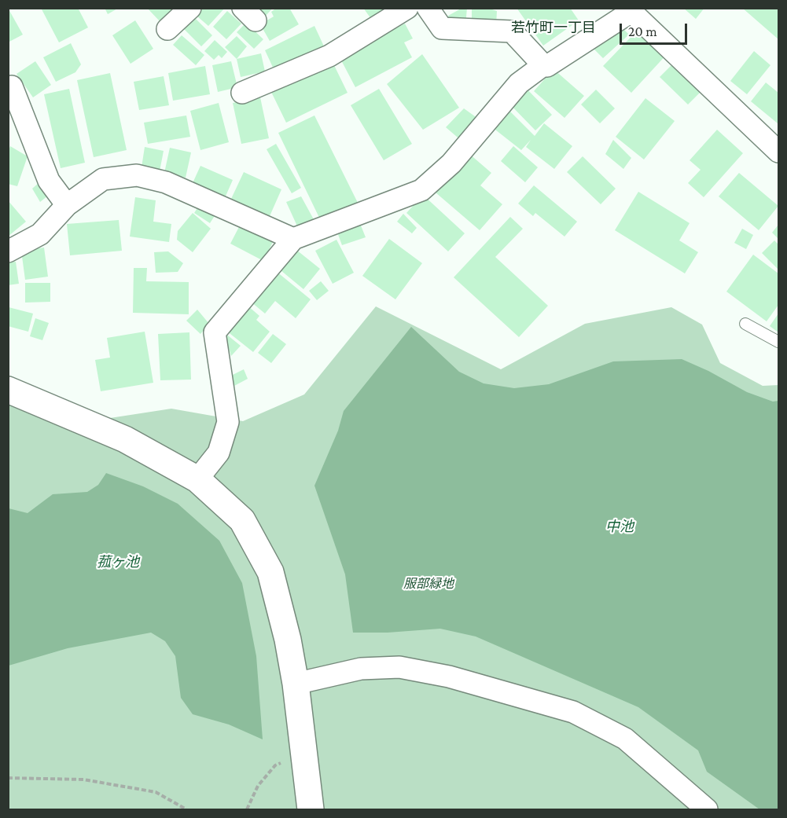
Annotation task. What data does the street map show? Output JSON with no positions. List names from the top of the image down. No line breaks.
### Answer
{"districts":["若竹町一丁目"],"water":["中池","菰ヶ池"],"parks":["服部緑地"],"scale_bar":"20 m"}
